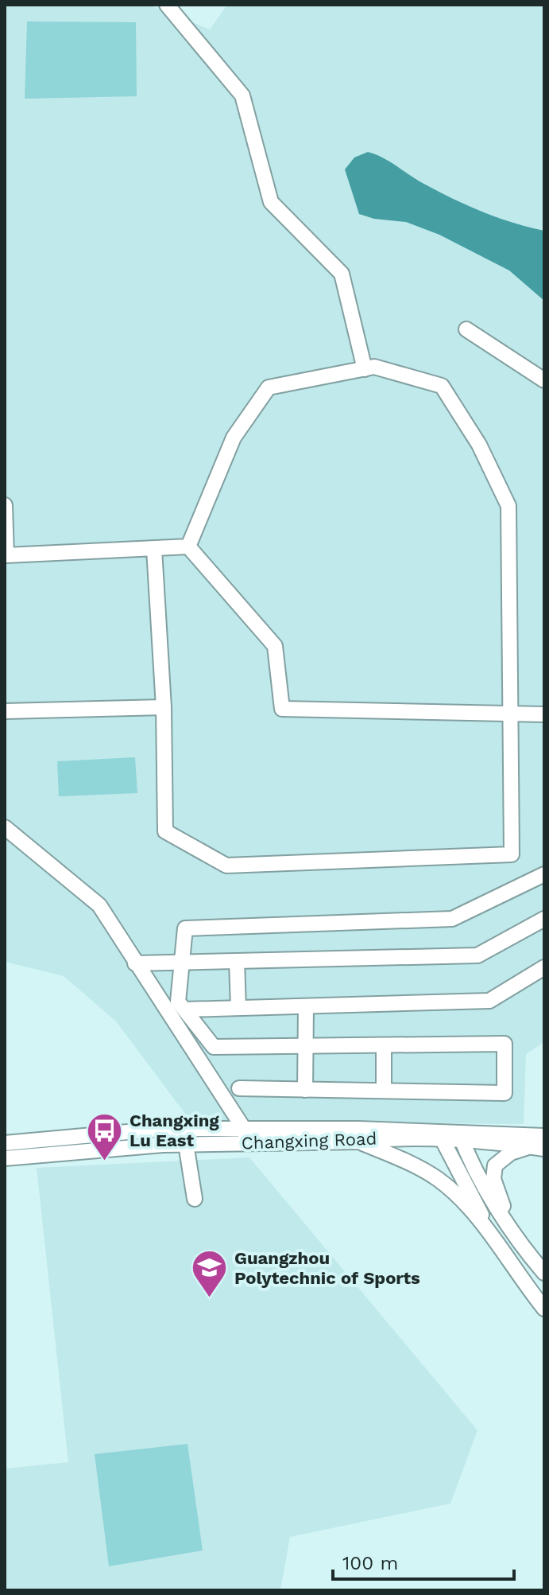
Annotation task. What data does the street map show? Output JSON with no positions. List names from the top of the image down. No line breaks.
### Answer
{"streets":{"street":["Changxing Road"]},"places":{"bus stop":["Changxing Lu East"],"school or university":["Guangzhou Polytechnic of Sports"]},"scale_bar":"100 m"}
